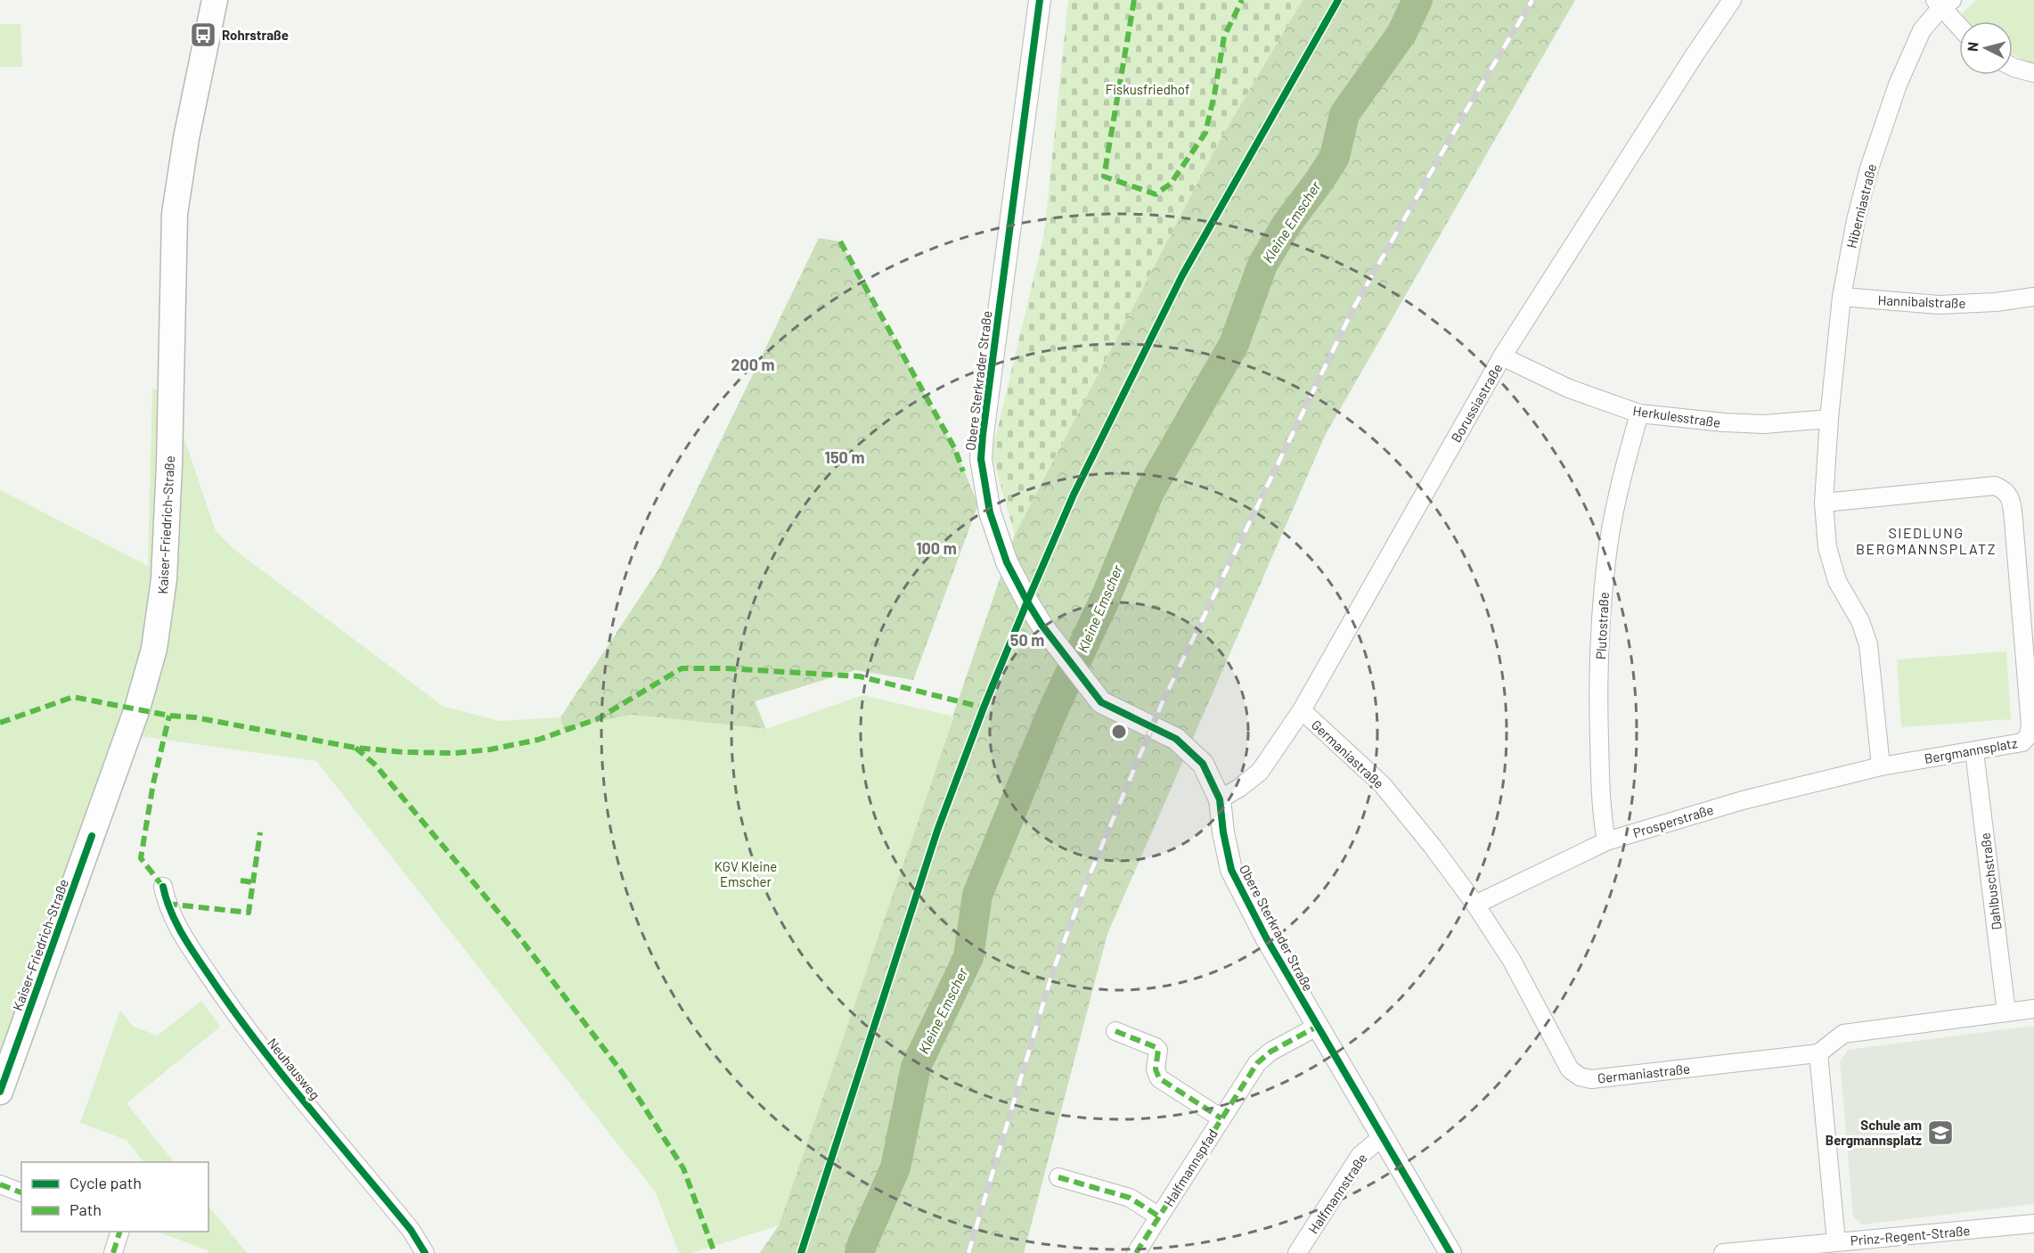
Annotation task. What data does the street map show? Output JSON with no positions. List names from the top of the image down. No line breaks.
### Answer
{"streets":{"main road":["Kaiser-Friedrich-Straße"],"street":["Hiberniastraße","Hannibalstraße","Obere Sterkrader Straße","Borussiastraße","Herkulesstraße","Plutostraße","Bergmannsplatz","Germaniastraße","Prosperstraße","Dahlbuschstraße","Neuhausweg","Halfmannspfad","Halfmannstraße","Prinz-Regent-Straße"]},"crossings":[["Hiberniastraße","Hannibalstraße"],["Hiberniastraße","Herkulesstraße"],["Obere Sterkrader Straße","Borussiastraße"],["Obere Sterkrader Straße","Halfmannspfad"],["Obere Sterkrader Straße","Halfmannstraße"],["Borussiastraße","Herkulesstraße"],["Borussiastraße","Germaniastraße"],["Herkulesstraße","Plutostraße"],["Plutostraße","Prosperstraße"],["Bergmannsplatz","Prosperstraße"],["Bergmannsplatz","Dahlbuschstraße"],["Germaniastraße","Prosperstraße"]],"districts":["SIEDLUNG BERGMANNSPLATZ"],"water":["Kleine Emscher"],"parks":["Fiskusfriedhof","KGV Kleine Emscher"],"places":{"bus stop":["Rohrstraße"],"school or university":["Schule am Bergmannsplatz"]},"legend":["Cycle path","Path"],"north":"left","rings":["200 m","150 m","100 m","50 m"]}
